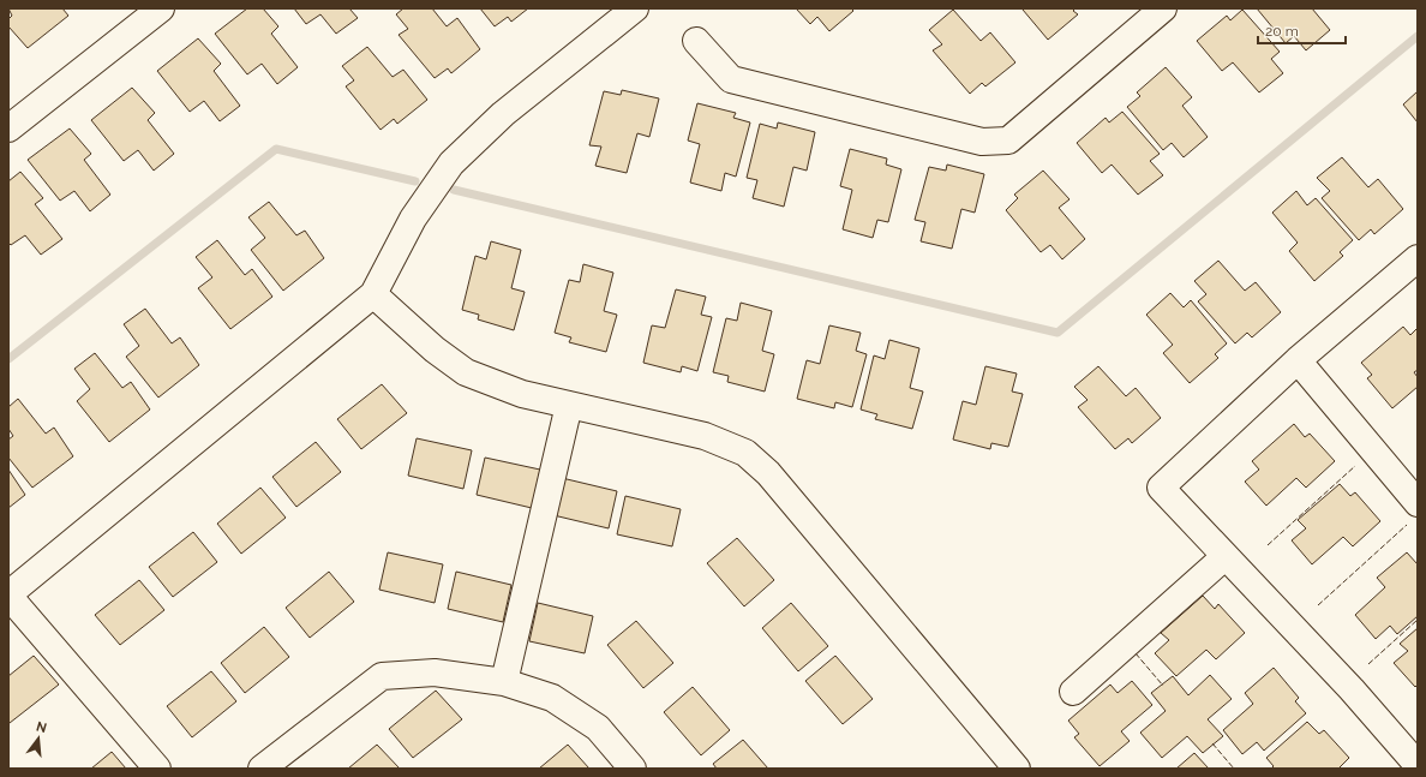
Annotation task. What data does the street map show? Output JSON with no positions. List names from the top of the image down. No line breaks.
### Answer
{"scale_bar":"20 m","north":"top"}
